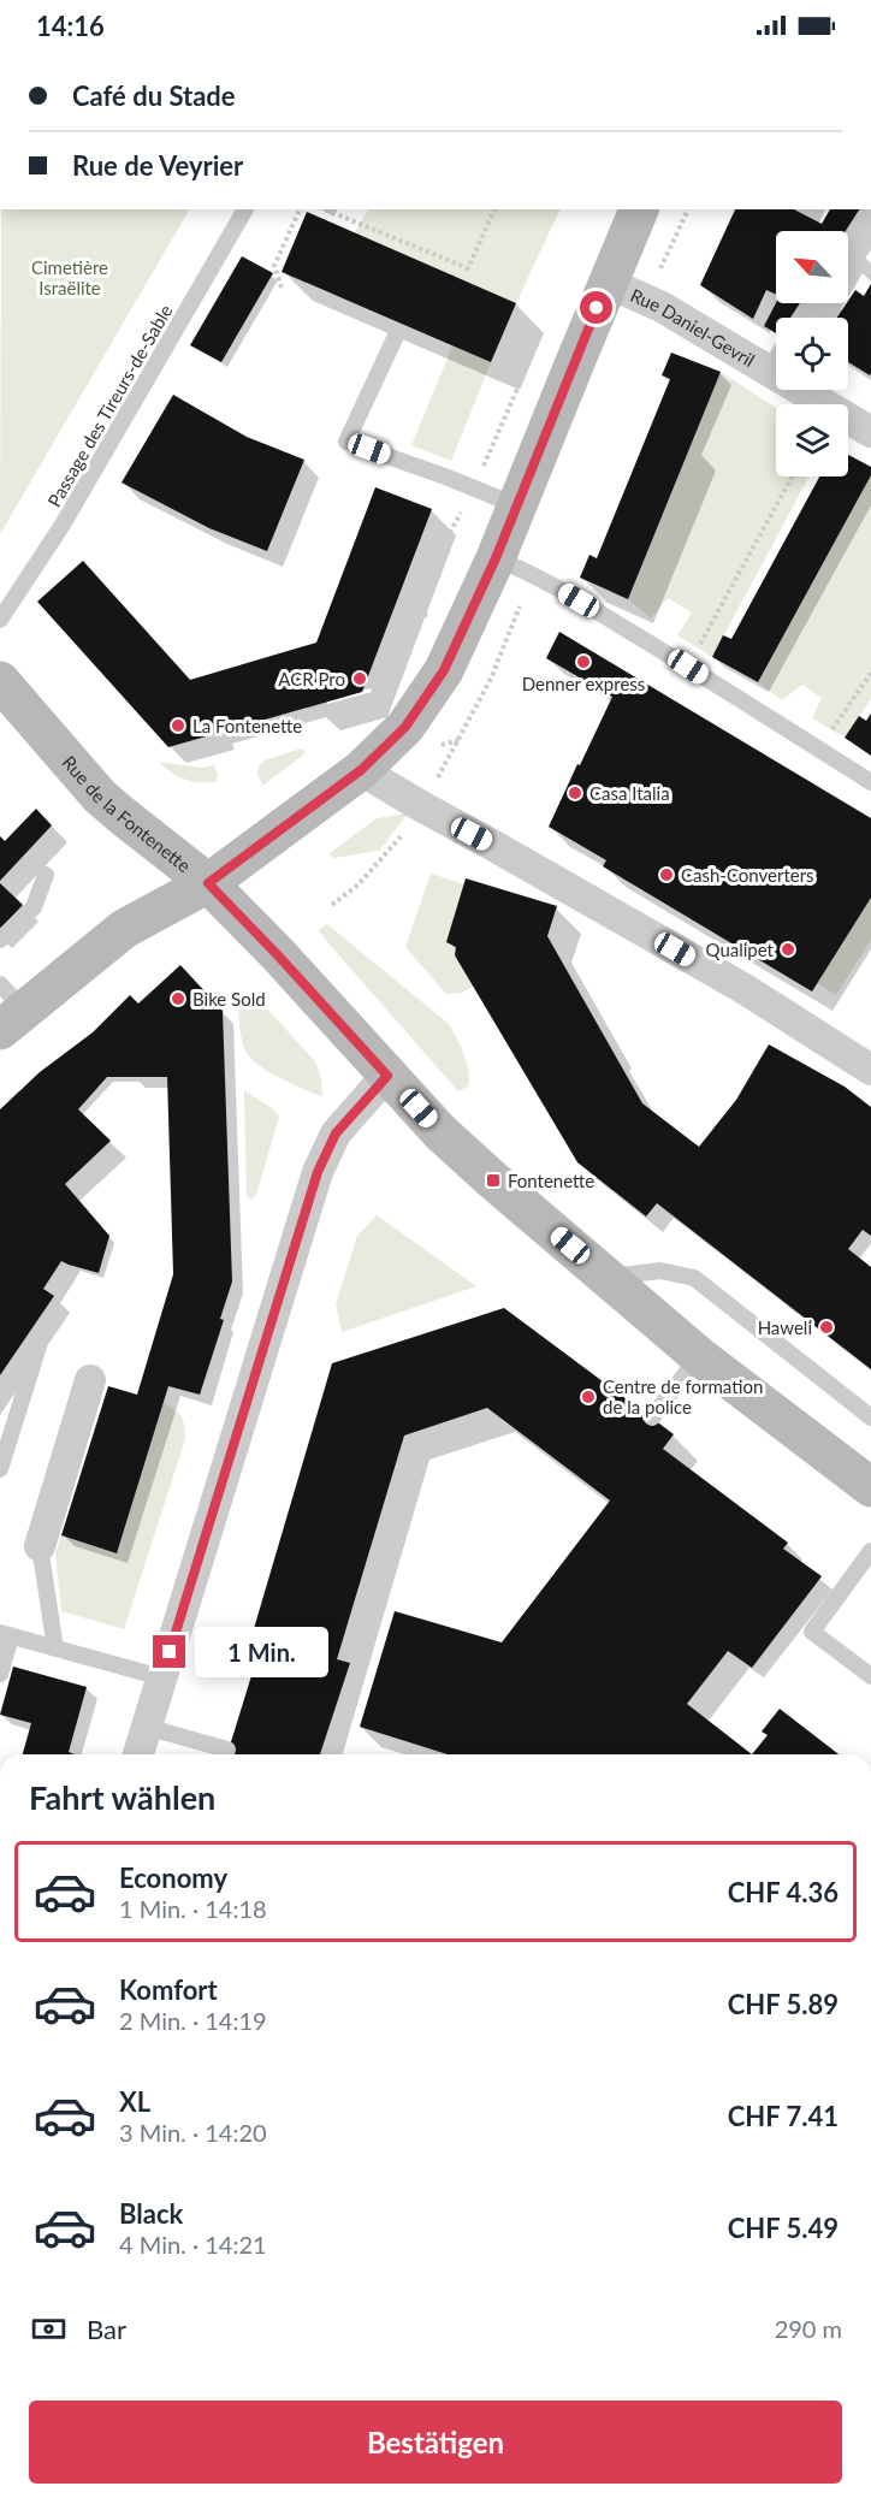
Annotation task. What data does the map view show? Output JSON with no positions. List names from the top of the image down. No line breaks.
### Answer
{"streets":{"main road":["Rue de la Fontenette"],"street":["Rue Daniel-Gevril"],"lane":["Passage des Tireurs-de-Sable"]},"parks":["Cimetière Israëlite"],"places":{"other":["Denner express","ACR Pro","La Fontenette","Casa Italia","Cash-Converters","Qualipet","Bike Sold","Haweli","Centre de formation de la police"],"transit":["Fontenette"]},"north":"top left","page":{"status":"14:16","banner":["Café du Stade","Rue de Veyrier"],"bubble":"1 Min.","heading":"Fahrt wählen","list":[{"name":"Economy","note":"1 Min. · 14:18","value":"CHF 4.36"},{"name":"Komfort","note":"2 Min. · 14:19","value":"CHF 5.89"},{"name":"XL","note":"3 Min. · 14:20","value":"CHF 7.41"},{"name":"Black","note":"4 Min. · 14:21","value":"CHF 5.49"}],"pay":["Bar","290 m"],"buttons":"Bestätigen"}}
